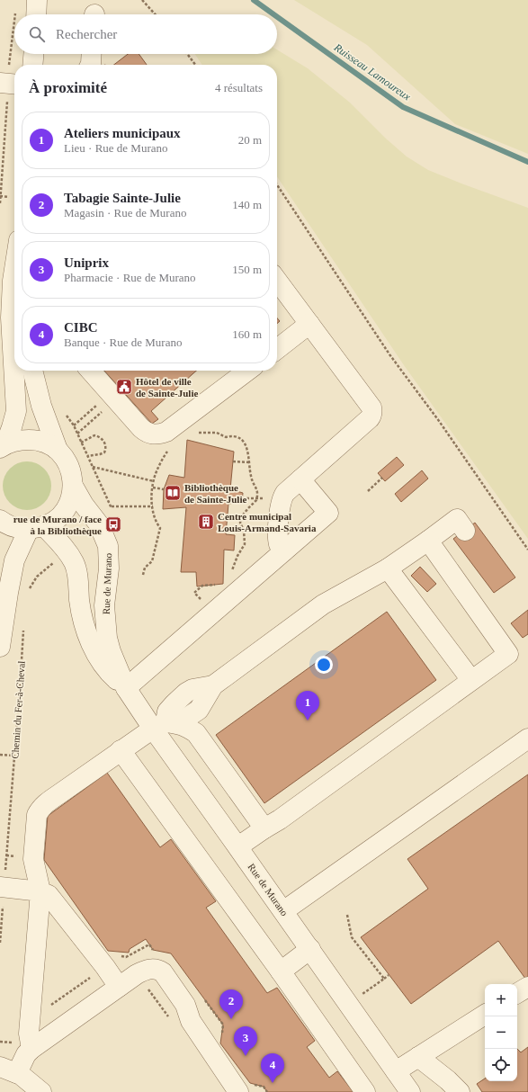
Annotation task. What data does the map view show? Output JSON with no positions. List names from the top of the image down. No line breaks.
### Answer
{"streets":{"street":["Rue de Murano"],"path":["Chemin du Fer-à-Cheval"]},"water":["Ruisseau Lamoureux"],"places":{"public building":["Hôtel de ville de Sainte-Julie"],"library":["Bibliothèque de Sainte-Julie"],"building":["Centre municipal Louis-Armand-Savaria"],"bus stop":["rue de Murano / face à la Bibliothèque"]},"page":{"search":"Rechercher","heading":["À proximité","4 résultats"],"list":[{"mark":"1","name":"Ateliers municipaux","note":"Lieu · Rue de Murano","value":"20 m"},{"mark":"2","name":"Tabagie Sainte-Julie","note":"Magasin · Rue de Murano","value":"140 m"},{"mark":"3","name":"Uniprix","note":"Pharmacie · Rue de Murano","value":"150 m"},{"mark":"4","name":"CIBC","note":"Banque · Rue de Murano","value":"160 m"}],"pins":["1","2","3","4"],"map_buttons":["+","−"]}}
